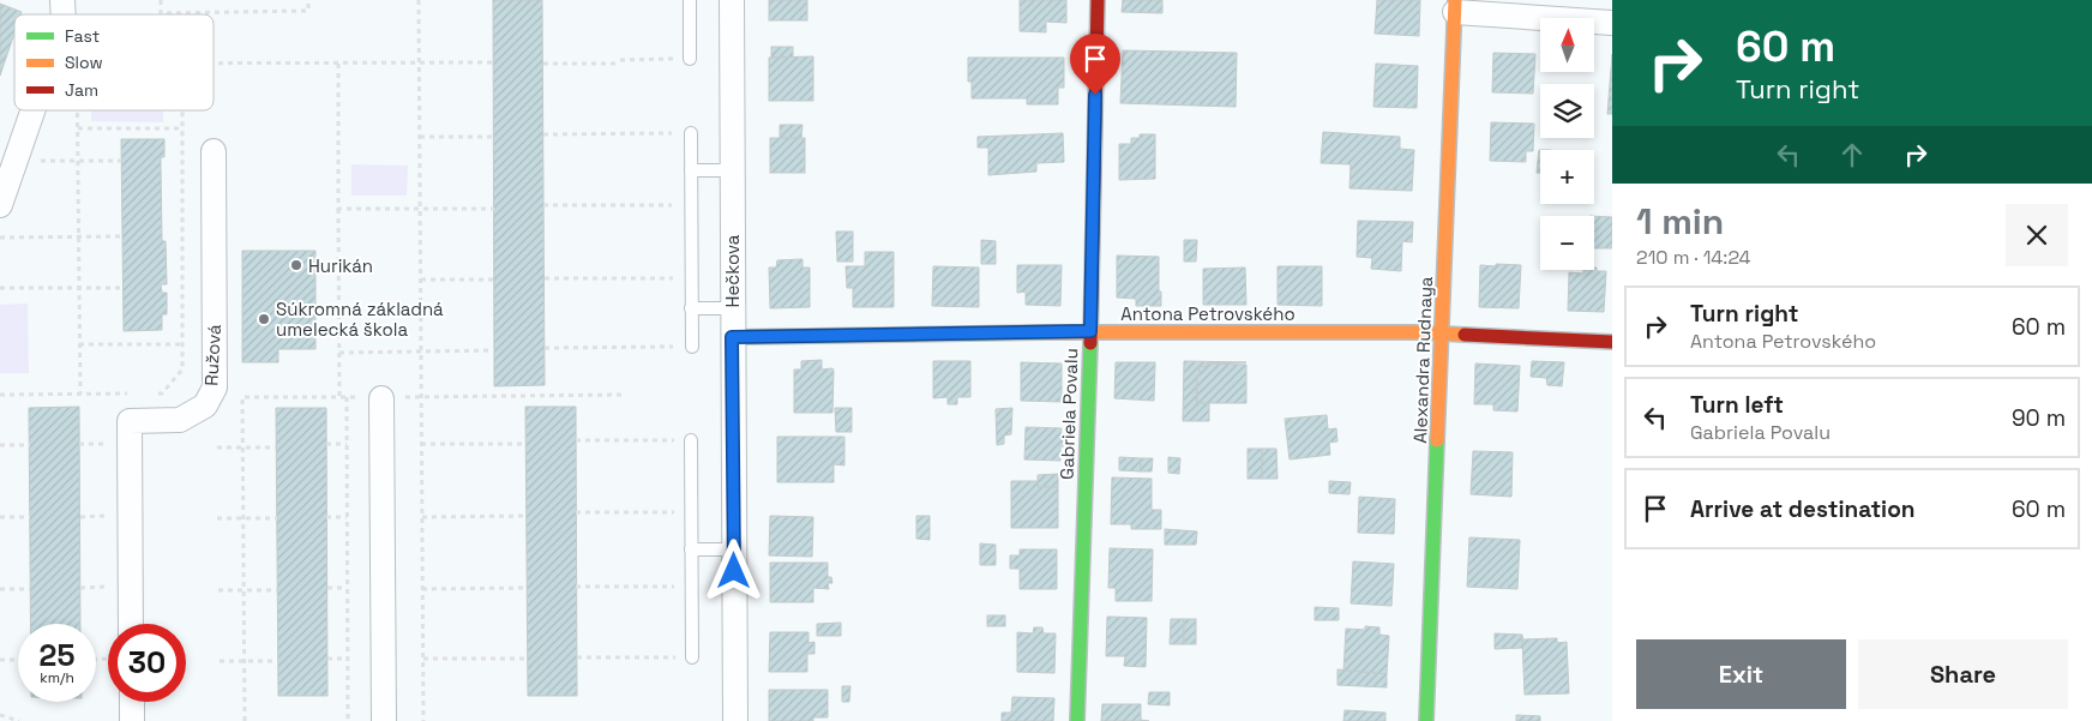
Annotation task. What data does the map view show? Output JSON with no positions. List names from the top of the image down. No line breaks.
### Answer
{"streets":{"street":["Hečkova","Antona Petrovského","Ružová","Alexandra Rudnaya","Gabriela Povalu"]},"crossings":[["Hečkova","Antona Petrovského"],["Antona Petrovského","Alexandra Rudnaya"],["Antona Petrovského","Gabriela Povalu"]],"places":["Hurikán","Súkromná základná umelecká škola"],"legend":["Fast","Slow","Jam"],"north":"top","page":{"turn":["60 m","Turn right"],"map_buttons":["+","−"],"heading":["1 min","210 m · 14:24"],"list":[{"name":"Turn right","note":"Antona Petrovského","value":"60 m"},{"name":"Turn left","note":"Gabriela Povalu","value":"90 m"},{"name":"Arrive at destination","value":"60 m"}],"speed":"25 km/h","limit":"30","buttons":["Exit","Share"]}}
